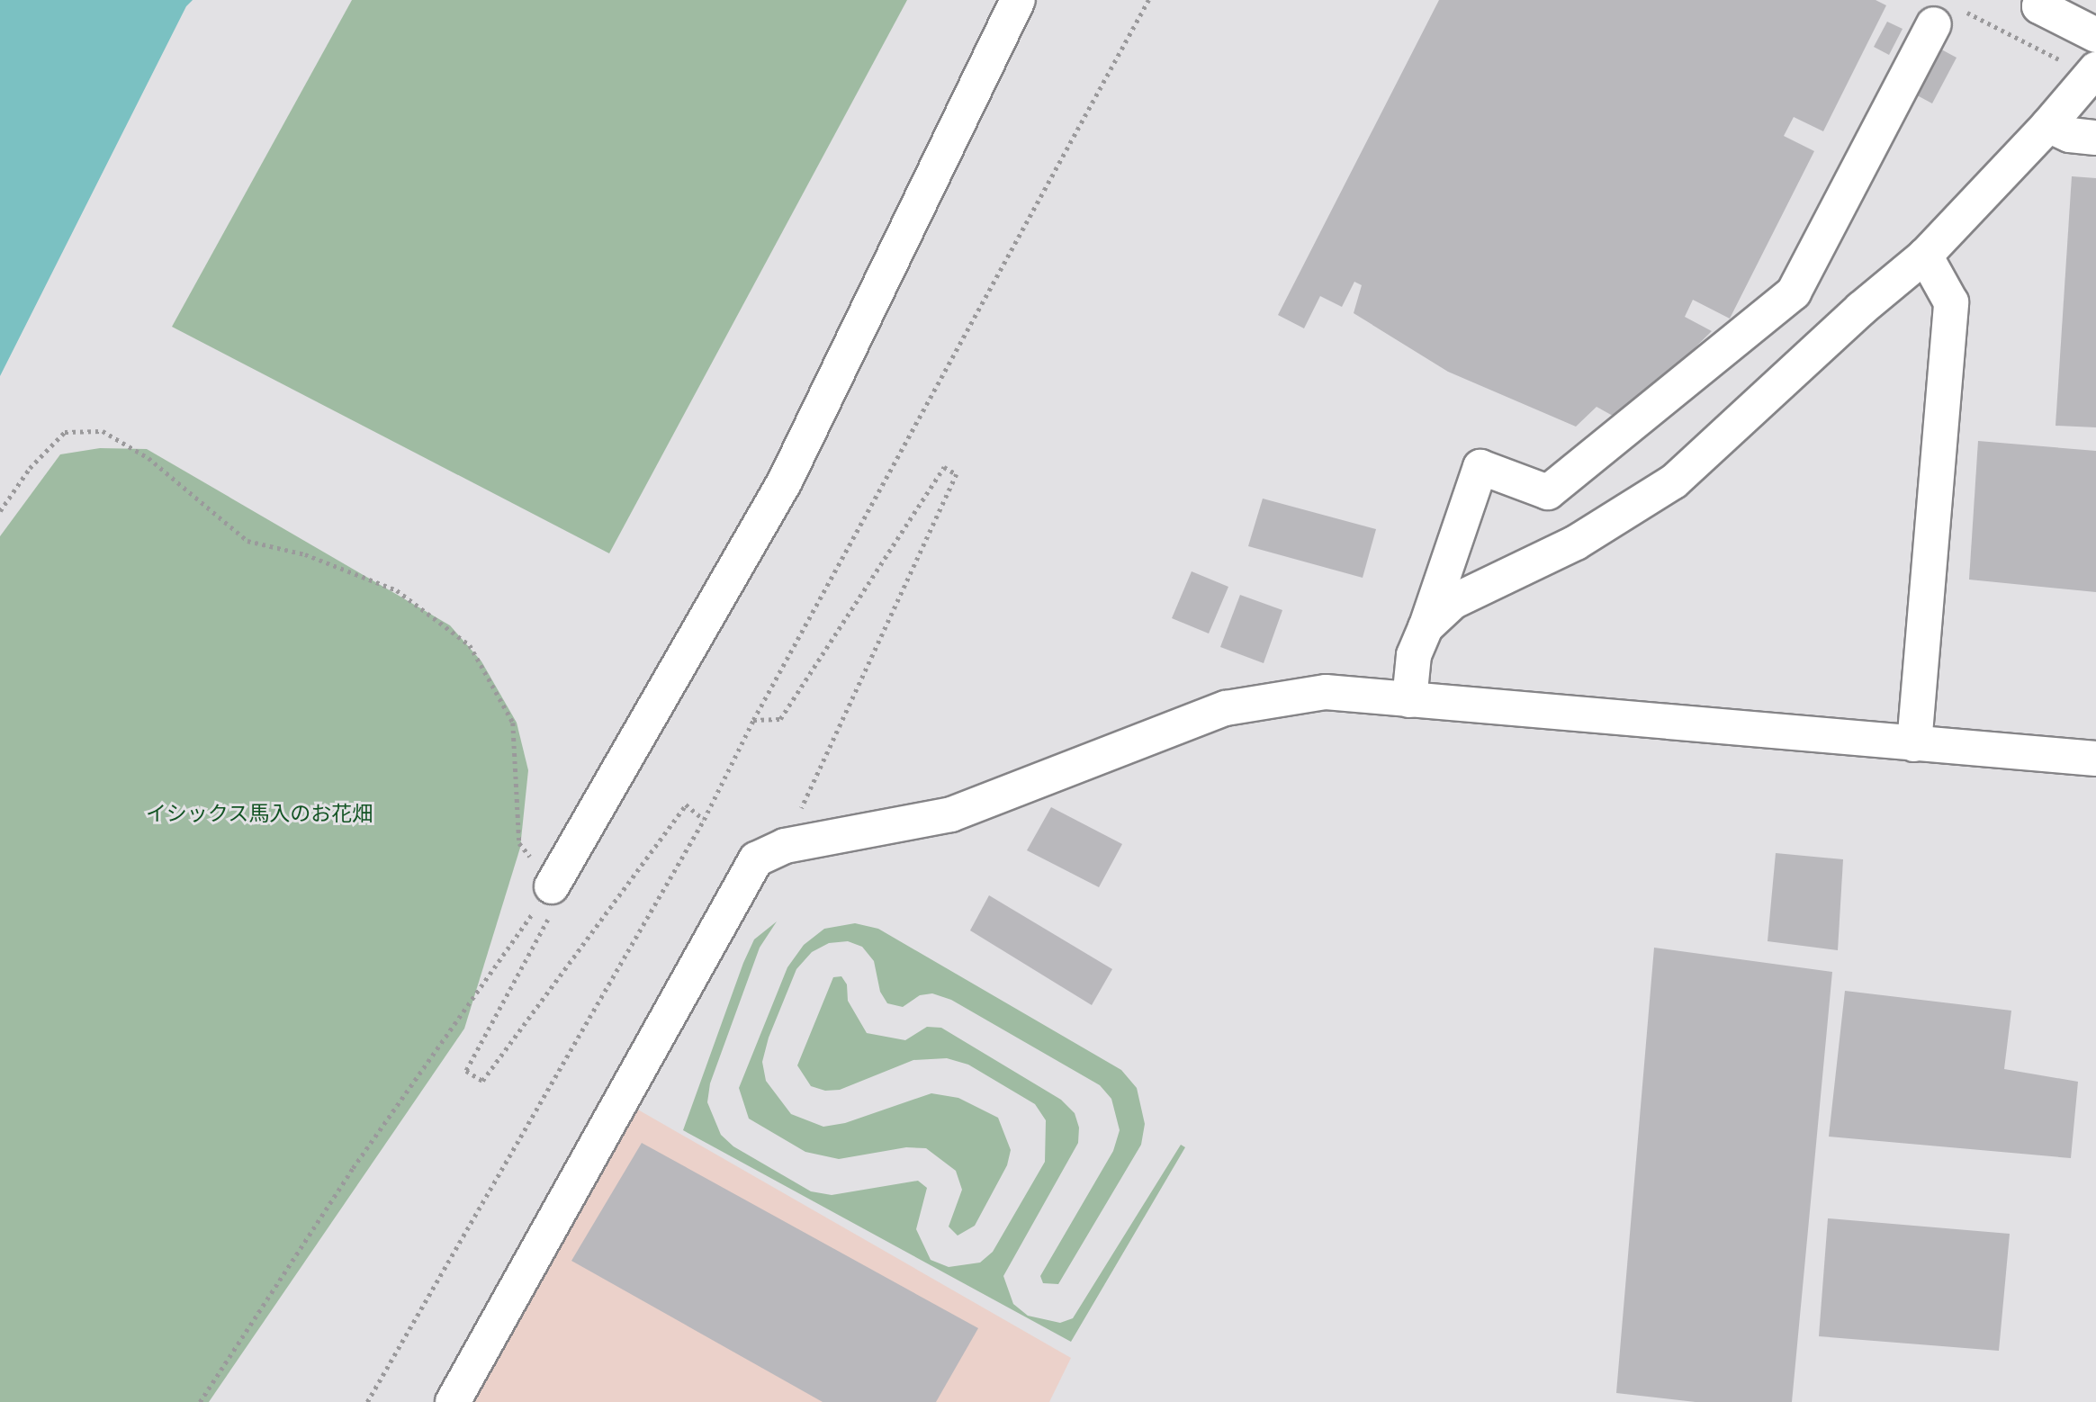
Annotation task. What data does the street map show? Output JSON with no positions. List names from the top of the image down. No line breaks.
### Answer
{"parks":["イシックス馬入のお花畑"]}
